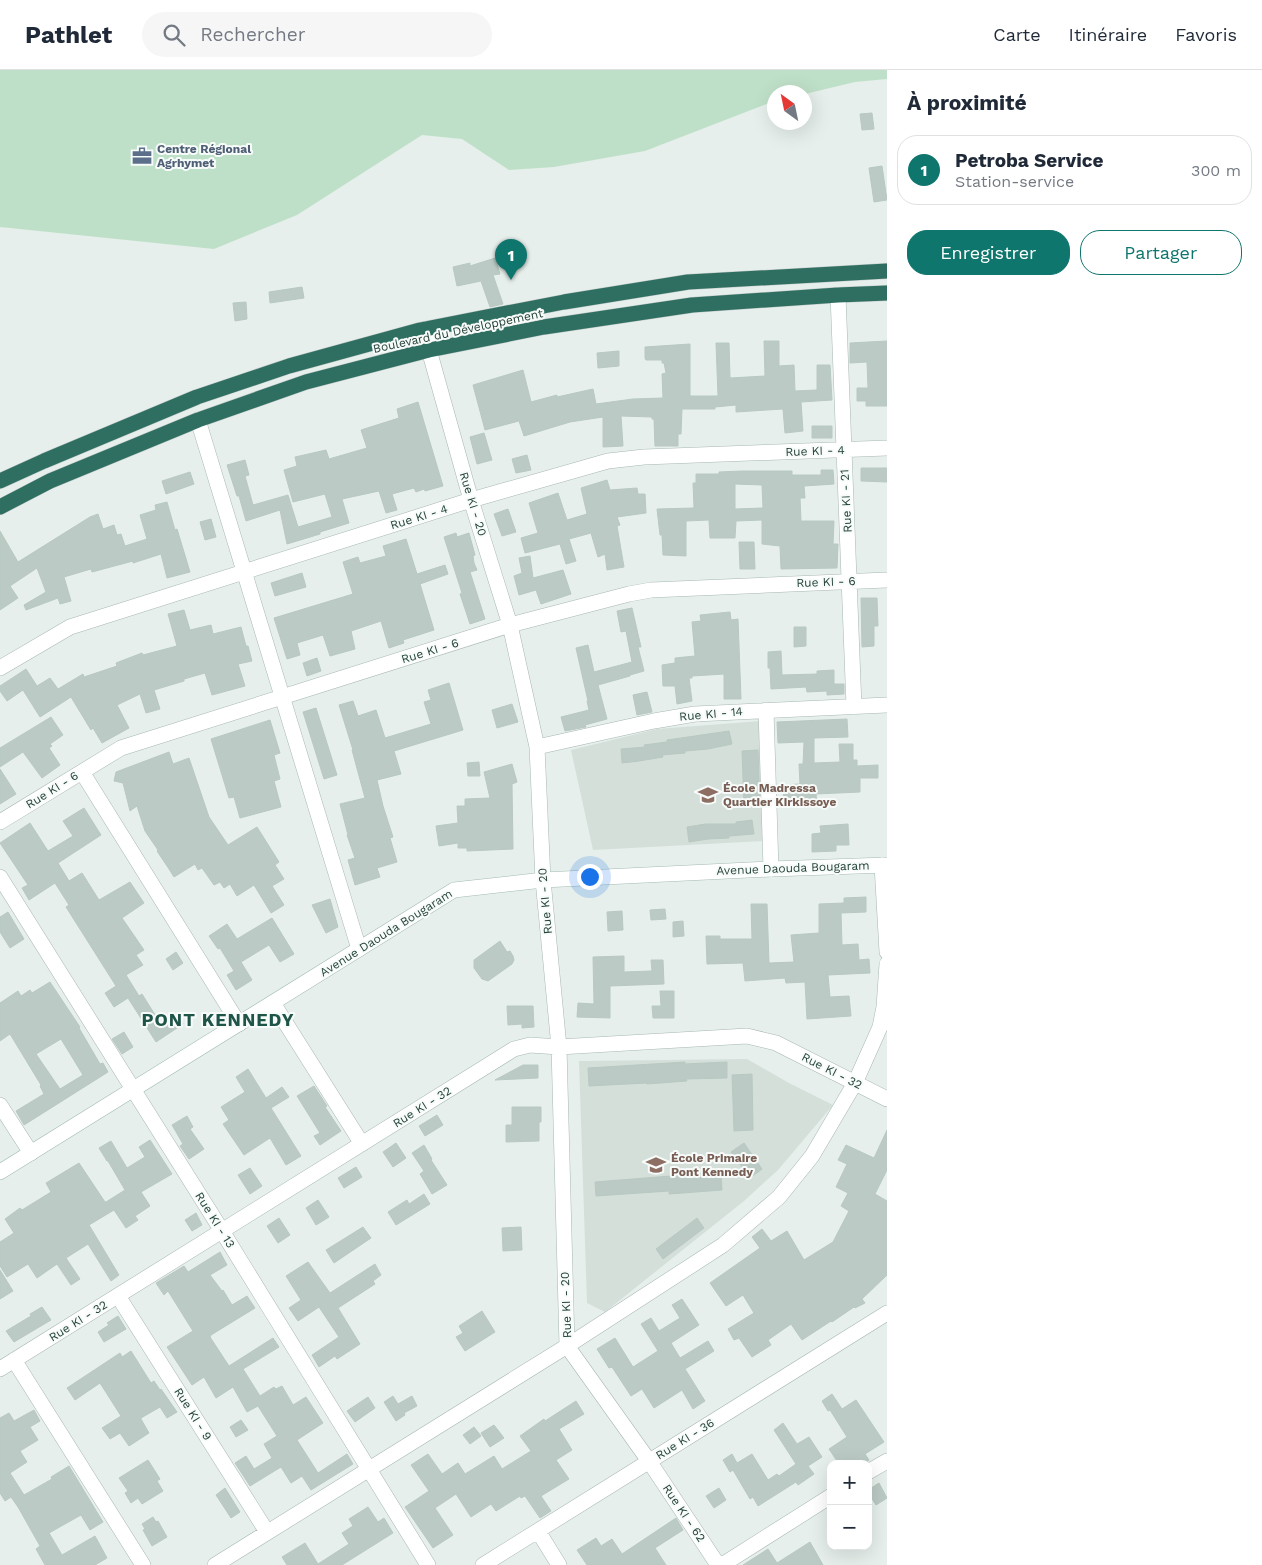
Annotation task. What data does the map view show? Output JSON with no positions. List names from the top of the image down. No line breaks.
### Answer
{"streets":{"highway":["Boulevard du Développement"],"street":["Rue KI - 4","Rue KI - 21","Rue KI - 20","Rue KI - 6","Rue KI - 14","Avenue Daouda Bougaram","Rue KI - 32","Rue KI - 13","Rue KI - 9","Rue KI - 36","Rue KI - 62"]},"crossings":[["Boulevard du Développement","Rue KI - 21"],["Boulevard du Développement","Rue KI - 20"],["Rue KI - 4","Rue KI - 21"],["Rue KI - 4","Rue KI - 20"],["Rue KI - 21","Rue KI - 6"],["Rue KI - 21","Rue KI - 14"],["Rue KI - 20","Rue KI - 6"],["Rue KI - 20","Rue KI - 14"],["Rue KI - 20","Avenue Daouda Bougaram"],["Rue KI - 20","Rue KI - 32"],["Rue KI - 20","Rue KI - 36"],["Rue KI - 20","Rue KI - 62"],["Avenue Daouda Bougaram","Rue KI - 13"],["Rue KI - 32","Rue KI - 13"],["Rue KI - 32","Rue KI - 9"],["Rue KI - 36","Rue KI - 62"]],"districts":["PONT KENNEDY"],"places":{"office":["Centre Régional Agrhymet"],"school or university":["École Madressa Quartier Kirkissoye","École Primaire Pont Kennedy"]},"north":"top left","page":{"header":"Pathlet","search":"Rechercher","nav":["Carte","Itinéraire","Favoris"],"heading":"À proximité","list":[{"mark":"1","name":"Petroba Service","note":"Station-service","value":"300 m"}],"buttons":["Enregistrer","Partager"],"pins":"1","map_buttons":["+","−"]}}
